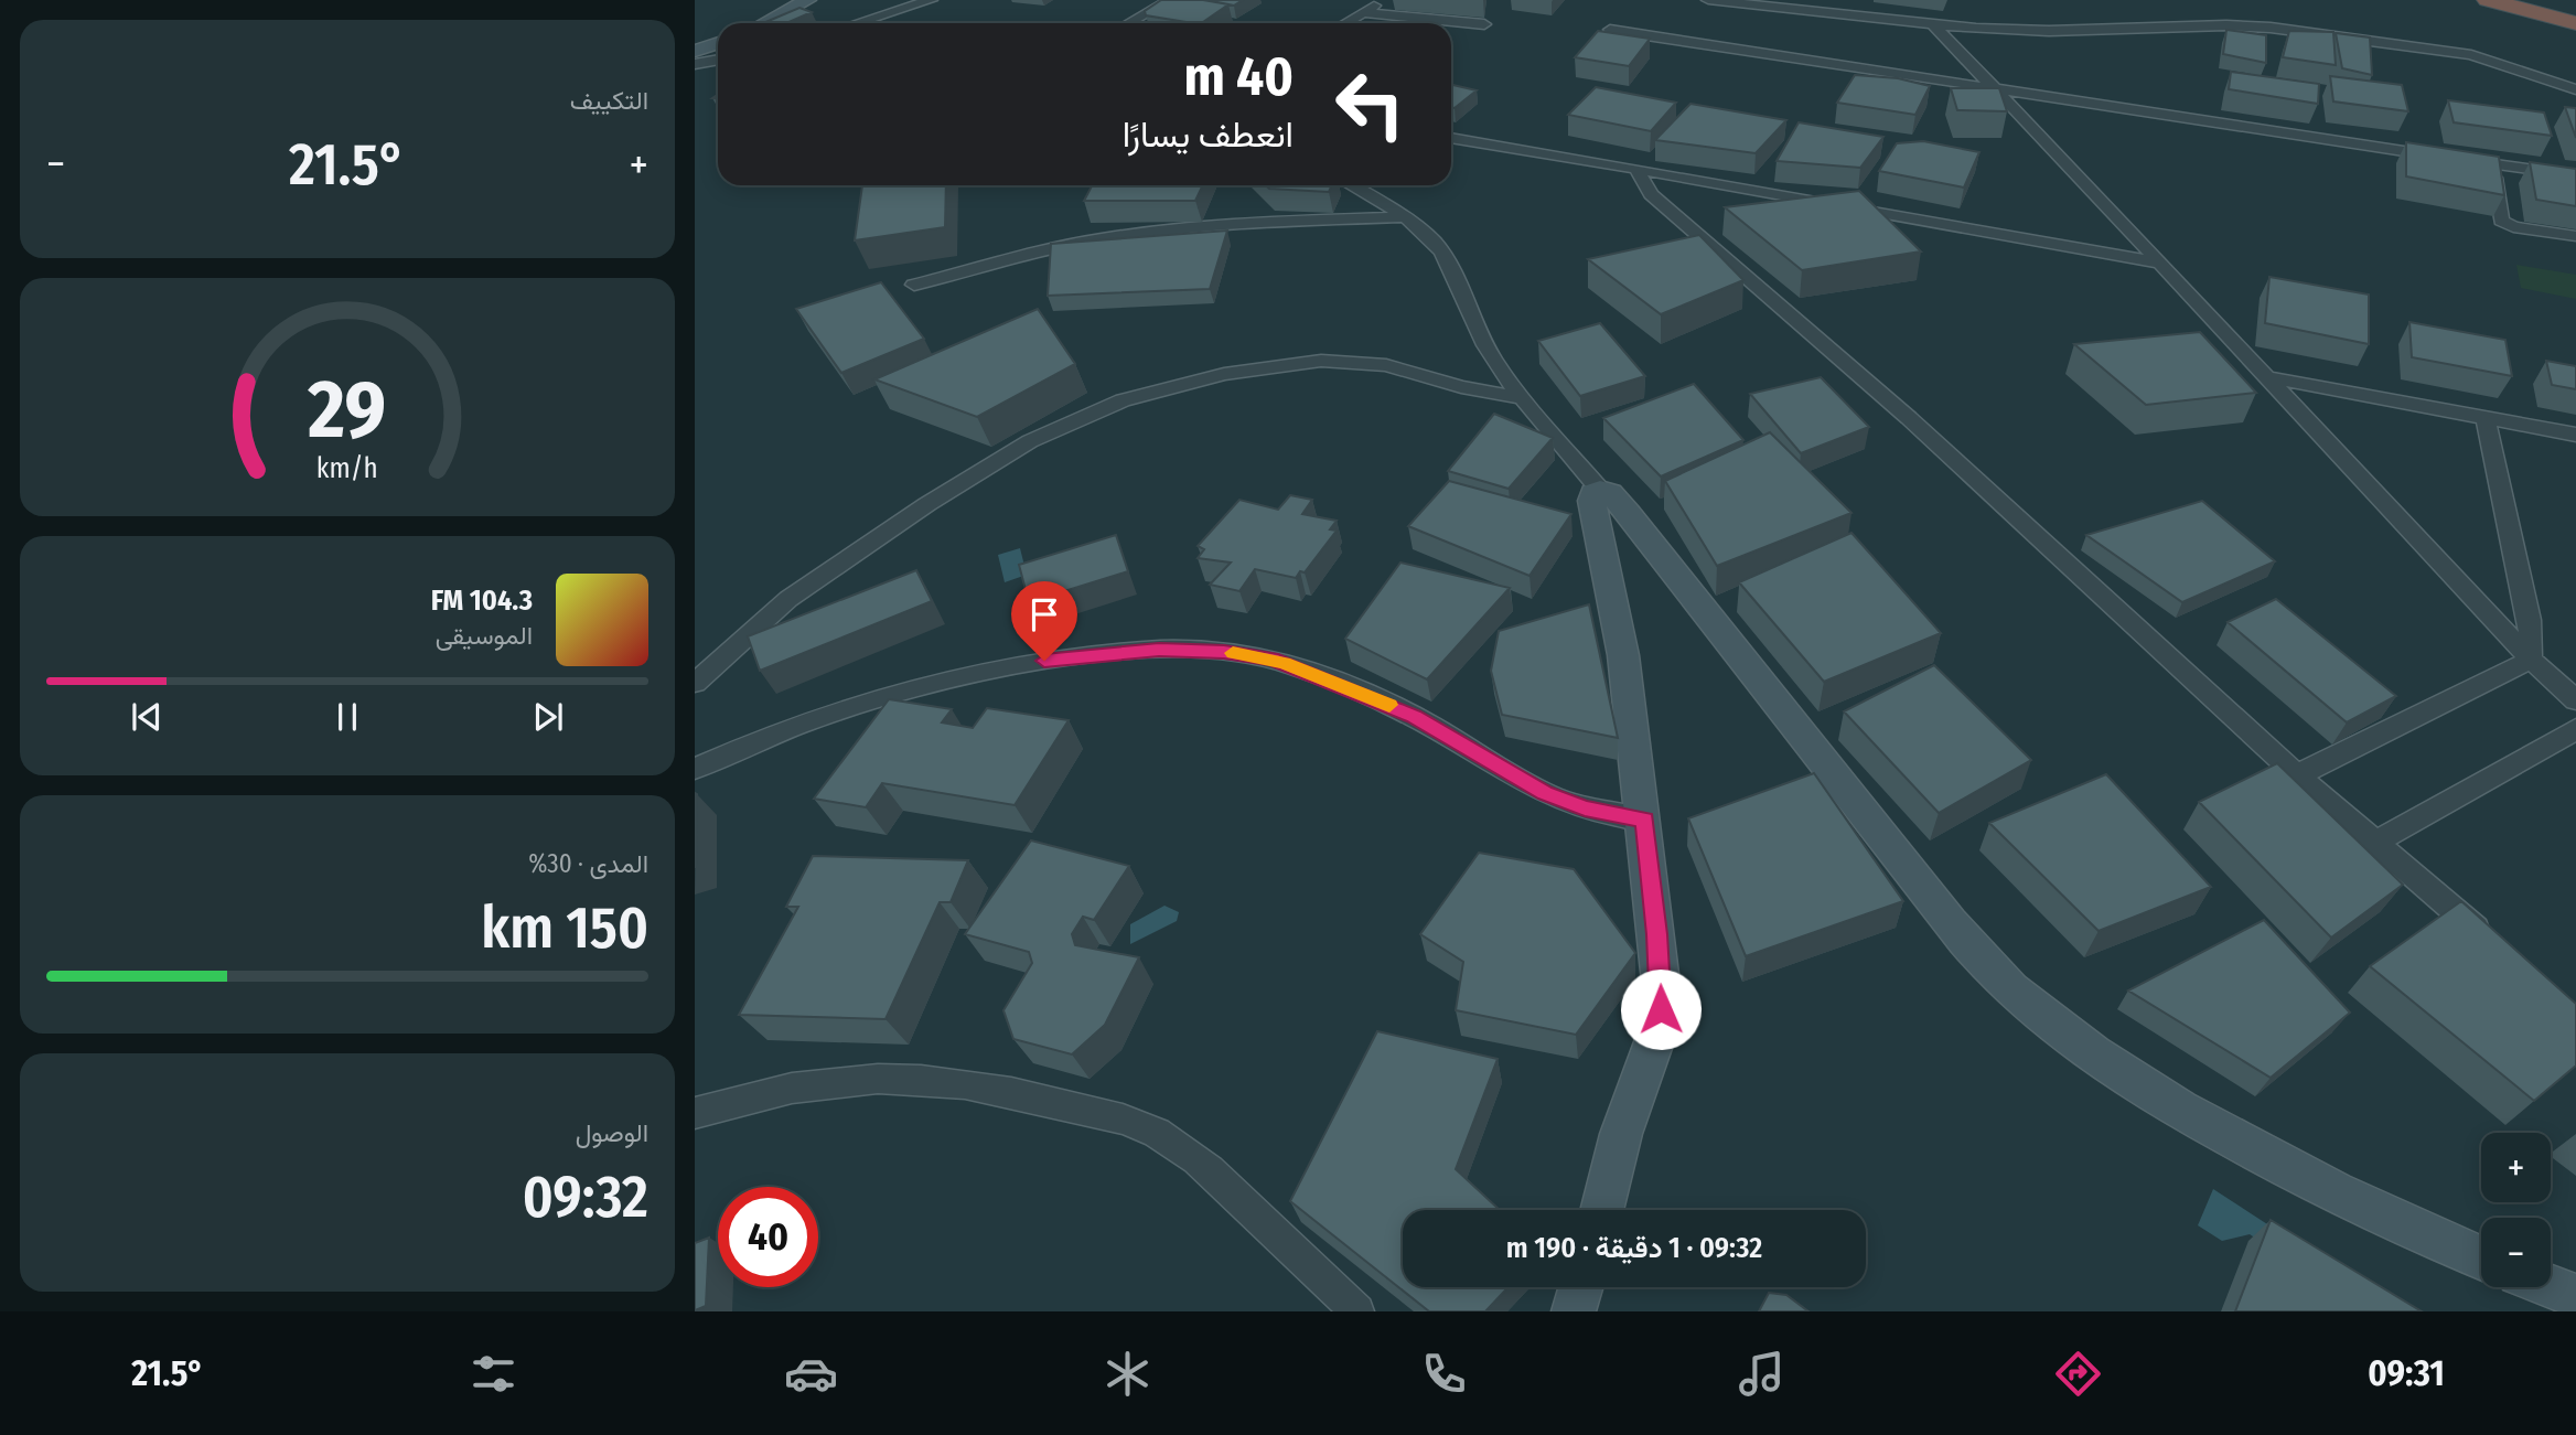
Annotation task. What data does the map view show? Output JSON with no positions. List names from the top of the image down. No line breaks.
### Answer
{"page":{"tile":["التكييف",["المدى · 30%","150 km"],["الوصول","09:32"]],"turn":["40 m","انعطف يسارًا"],"heat":["−","21.5°","+"],"song":["104.3 FM","الموسيقى"],"map_buttons":["+","−"],"limit":"40","trip":"09:32 · 1 دقيقة · 190 m","tabs":["09:31","21.5°"],"gauge":["29","km/h"]}}
